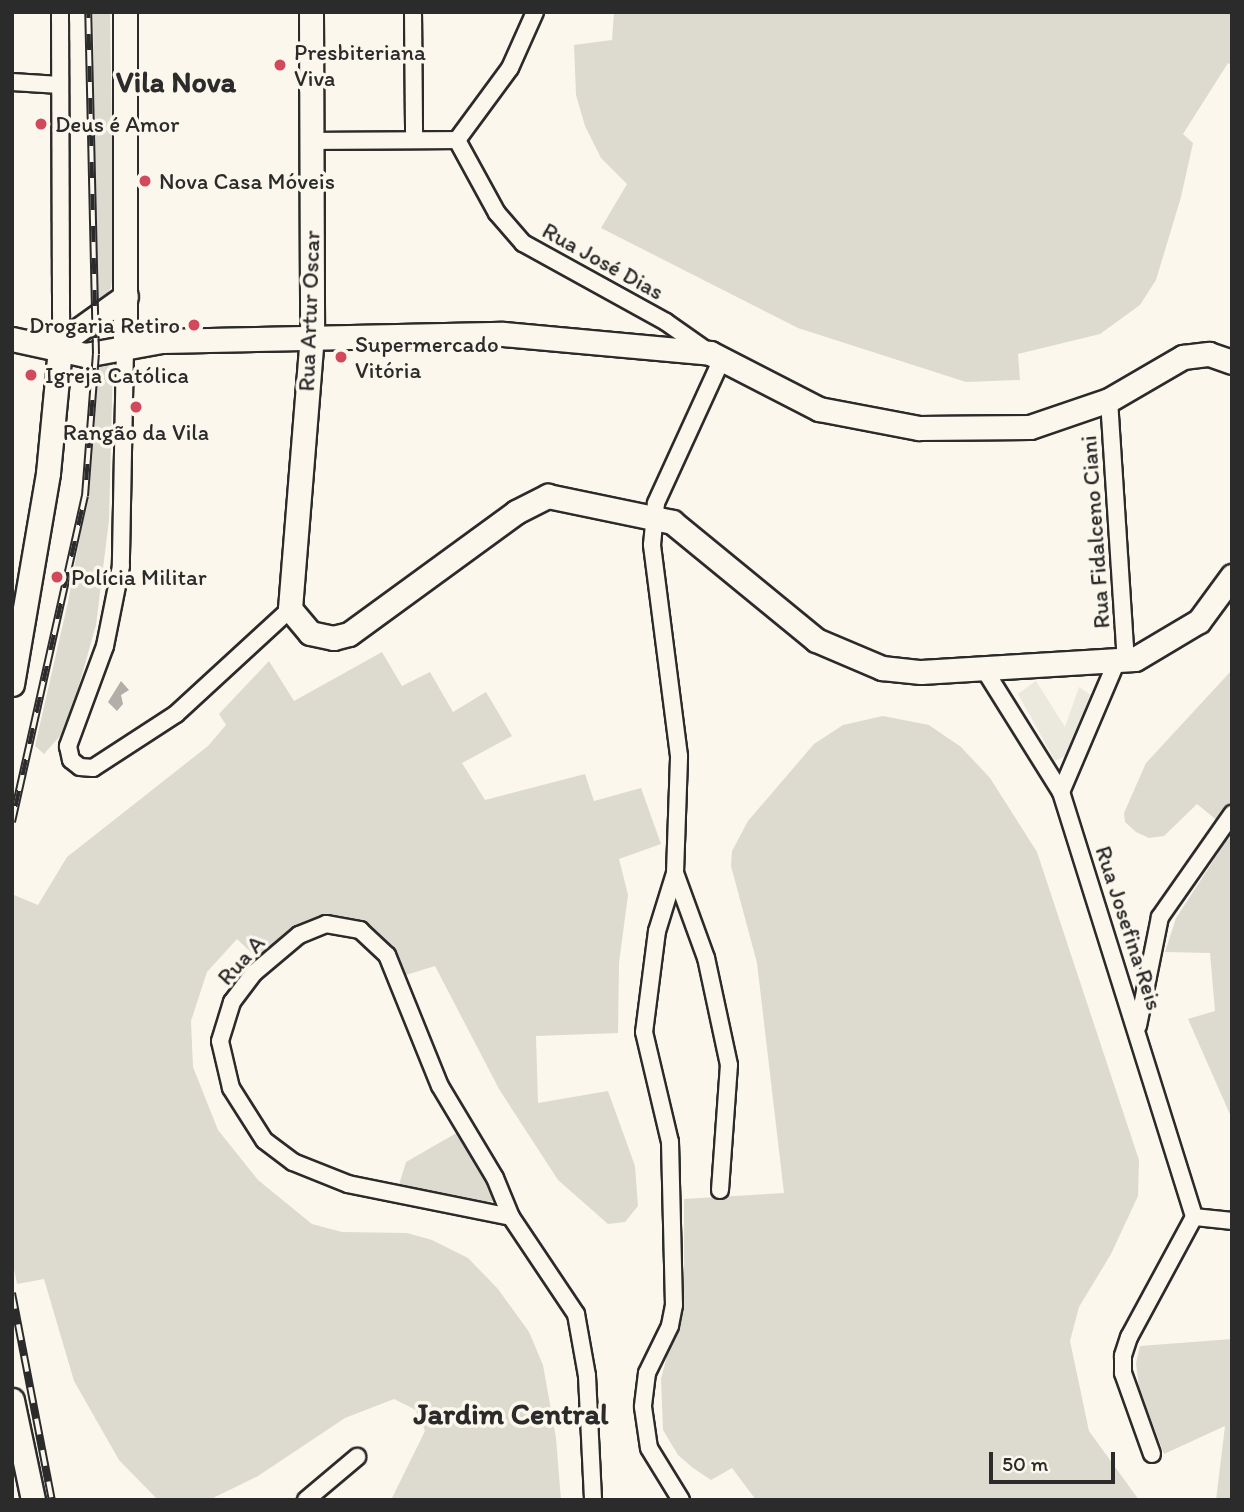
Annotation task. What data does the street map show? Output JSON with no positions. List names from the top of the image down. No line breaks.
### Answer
{"streets":{"street":["Rua José Dias","Rua Artur Oscar","Rua Fidalceno Ciani","Rua Josefina Reis","Rua A"]},"districts":["Vila Nova","Jardim Central"],"places":["Presbiteriana Viva","Deus é Amor","Nova Casa Móveis","Drogaria Retiro","Supermercado Vitória","Igreja Católica","Rangão da Vila","Polícia Militar"],"scale_bar":"50 m"}
